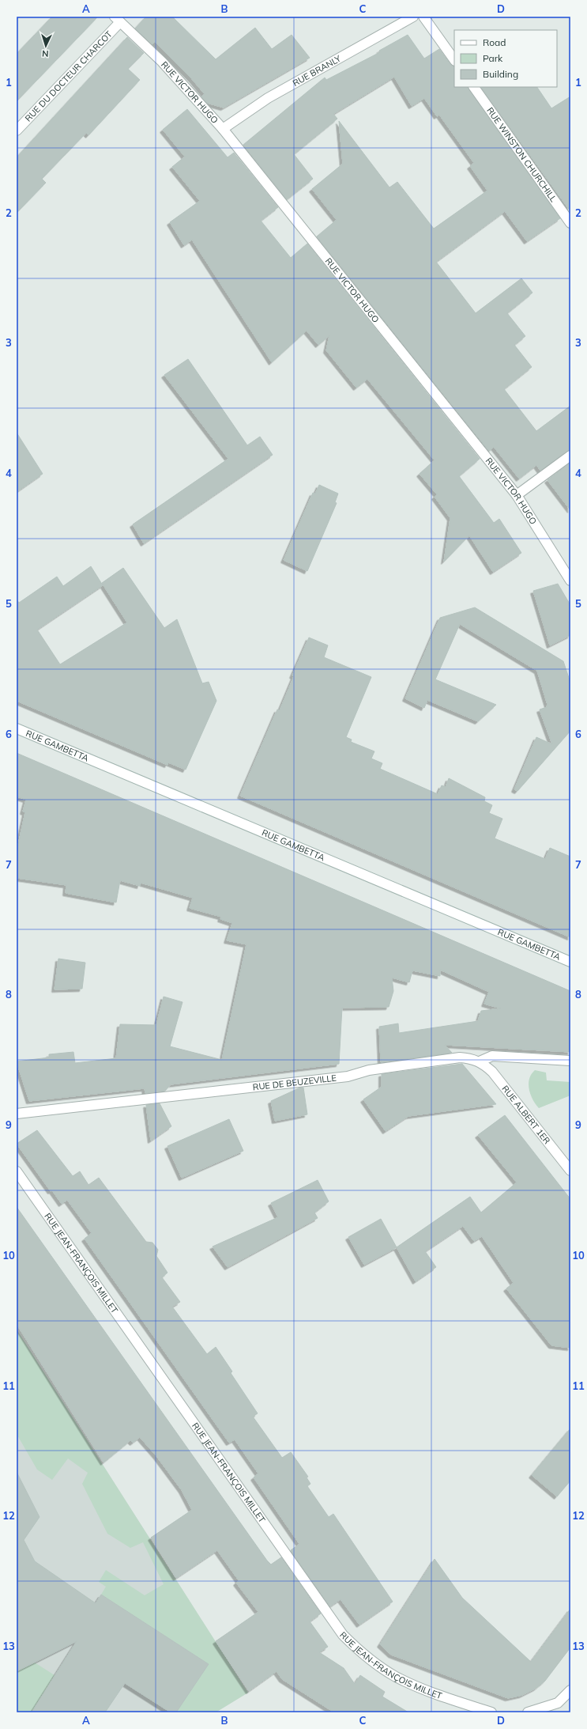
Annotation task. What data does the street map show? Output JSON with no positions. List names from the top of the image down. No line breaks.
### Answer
{"streets":{"street":["RUE BRANLY","RUE DU DOCTEUR CHARCOT","RUE VICTOR HUGO","RUE WINSTON CHURCHILL","RUE GAMBETTA","RUE DE BEUZEVILLE","RUE ALBERT 1ER","RUE JEAN-FRANÇOIS MILLET"]},"crossings":[["RUE BRANLY","RUE VICTOR HUGO"],["RUE DU DOCTEUR CHARCOT","RUE VICTOR HUGO"],["RUE DE BEUZEVILLE","RUE ALBERT 1ER"]],"legend":["Road","Park","Building"],"north":"bottom","grid":{"columns":["A","B","C","D"],"rows":["1","2","3","4","5","6","7","8","9","10","11","12","13"]}}
